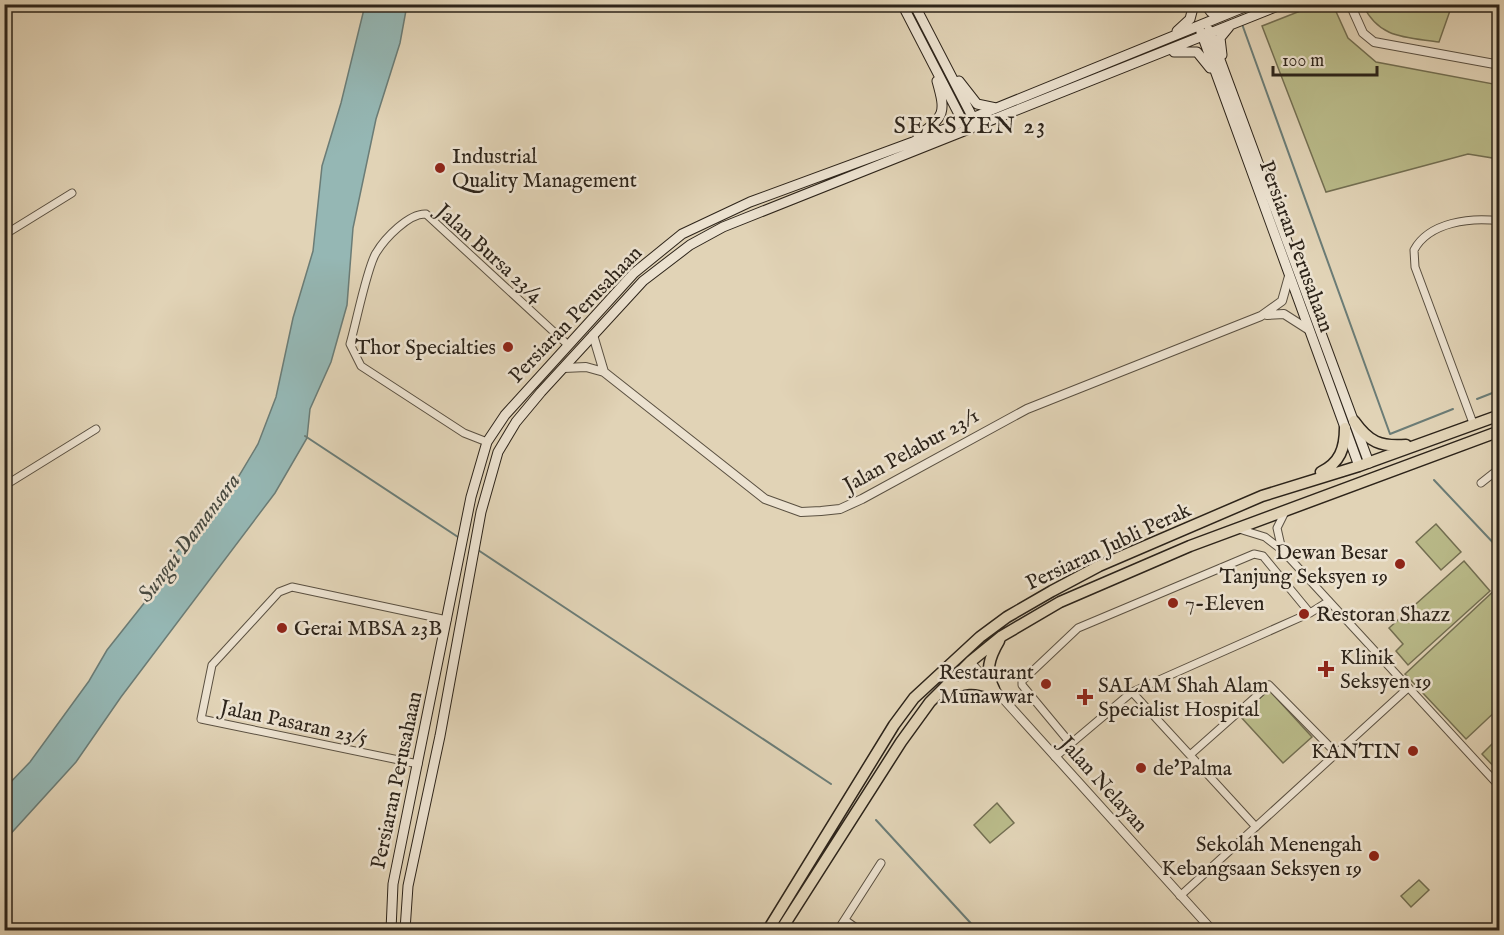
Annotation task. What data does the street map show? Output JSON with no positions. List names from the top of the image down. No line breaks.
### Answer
{"streets":{"main road":["Persiaran Perusahaan","Persiaran Jubli Perak"],"street":["Jalan Bursa 23/4","Jalan Pelabur 23/1","Jalan Pasaran 23/5","Jalan Nelayan"]},"crossings":[["Persiaran Perusahaan","Jalan Bursa 23/4"],["Persiaran Perusahaan","Jalan Pelabur 23/1"],["Persiaran Perusahaan","Persiaran Jubli Perak"],["Persiaran Perusahaan","Jalan Pasaran 23/5"],["Persiaran Jubli Perak","Jalan Nelayan"]],"districts":["SEKSYEN 23"],"water":["Sungai Damansara"],"places":{"other":["Industrial Quality Management","Thor Specialties","Dewan Besar Tanjung Seksyen 19","7-Eleven","Restoran Shazz","Gerai MBSA 23B","Restaurant Munawwar","KANTIN","de'Palma","Sekolah Menengah Kebangsaan Seksyen 19"],"health":["Klinik Seksyen 19","SALAM Shah Alam Specialist Hospital"]},"scale_bar":"100 m"}
